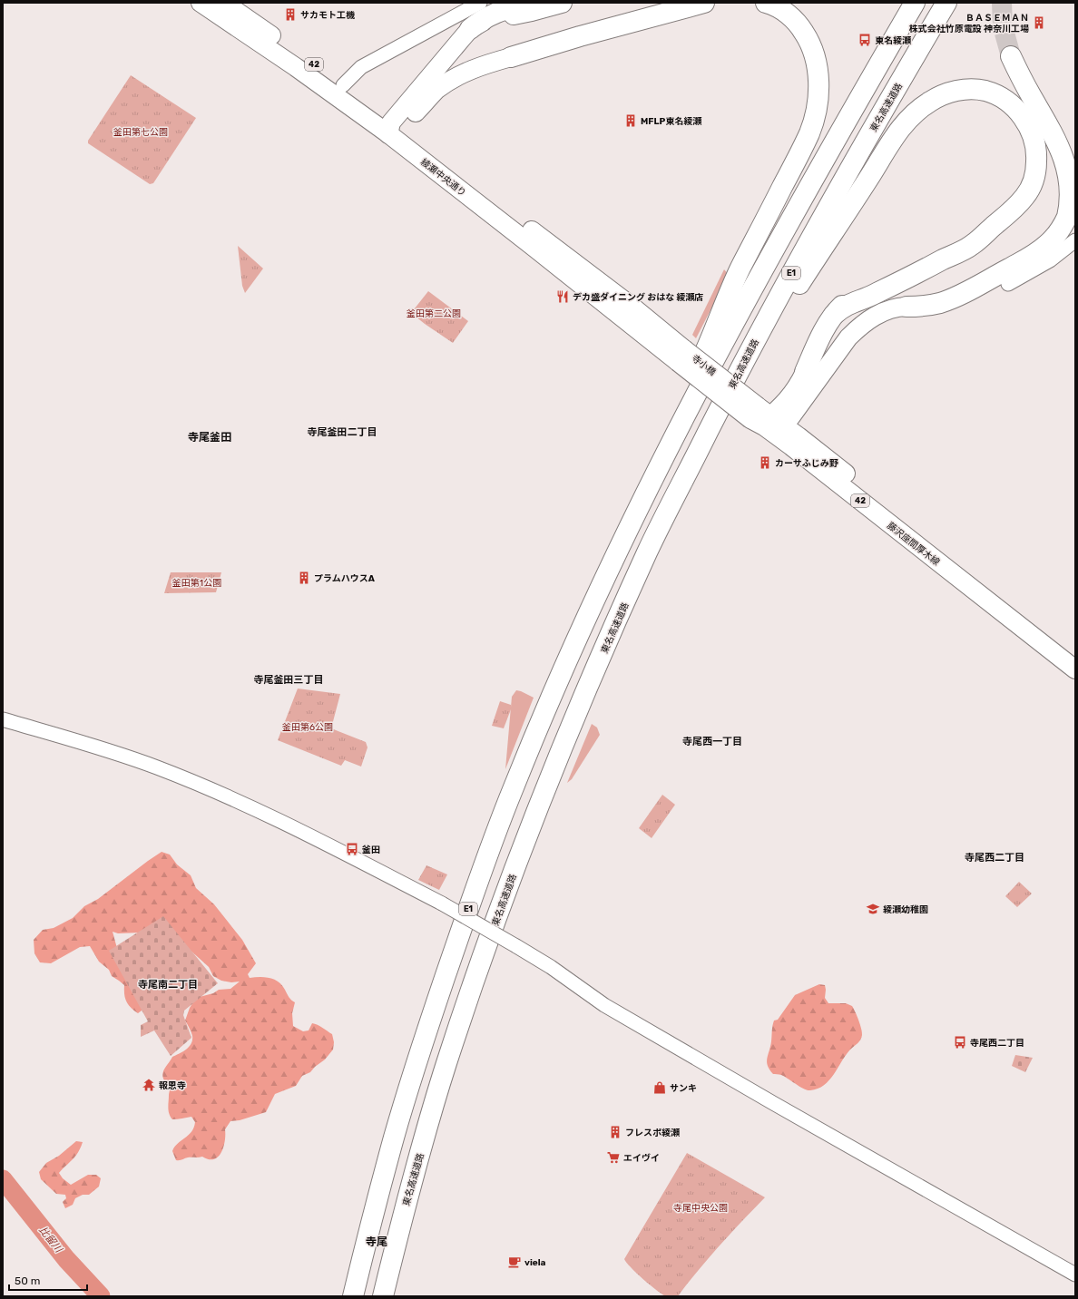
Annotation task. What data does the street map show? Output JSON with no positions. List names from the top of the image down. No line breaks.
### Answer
{"streets":{"highway":["東名高速道路","E1"],"main road":["42","綾瀬中央通り","寺小橋","藤沢座間厚木線"]},"crossings":[["綾瀬中央通り","寺小橋"],["寺小橋","藤沢座間厚木線"]],"districts":["寺尾釜田二丁目","寺尾釜田","寺尾釜田三丁目","寺尾西一丁目","寺尾西二丁目","寺尾南二丁目","寺尾"],"water":["比留川"],"parks":["釜田第七公園","釜田第二公園","釜田第1公園","釜田第6公園","寺尾中央公園"],"places":{"building":["サカモト工機","ＢＡＳＥＭＡＮ 株式会社竹原電設 神奈川工場","MFLP東名綾瀬","カーサふじみ野","プラムハウスA","フレスポ綾瀬"],"bus stop":["東名綾瀬","釜田","寺尾西二丁目"],"restaurant":["デカ盛ダイニング おはな 綾瀬店"],"school or university":["綾瀬幼稚園"],"temple":["報恩寺"],"shop":["サンキ"],"supermarket":["エイヴイ"],"cafe":["viela"]},"scale_bar":"50 m"}
